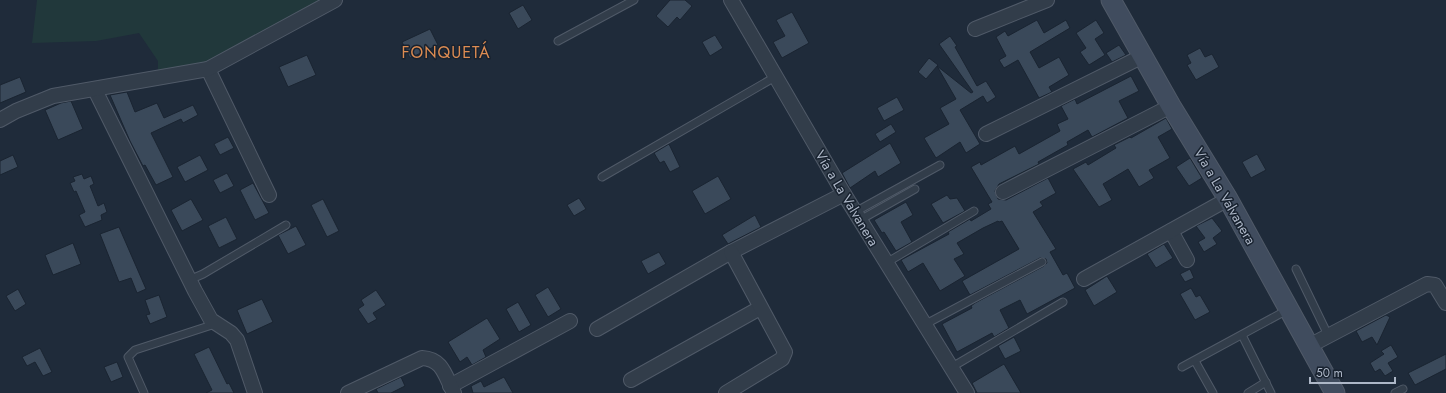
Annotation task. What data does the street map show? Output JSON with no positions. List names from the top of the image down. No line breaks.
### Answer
{"streets":{"street":["Vía a La Valvanera"]},"districts":["FONQUETÁ"],"scale_bar":"50 m"}
